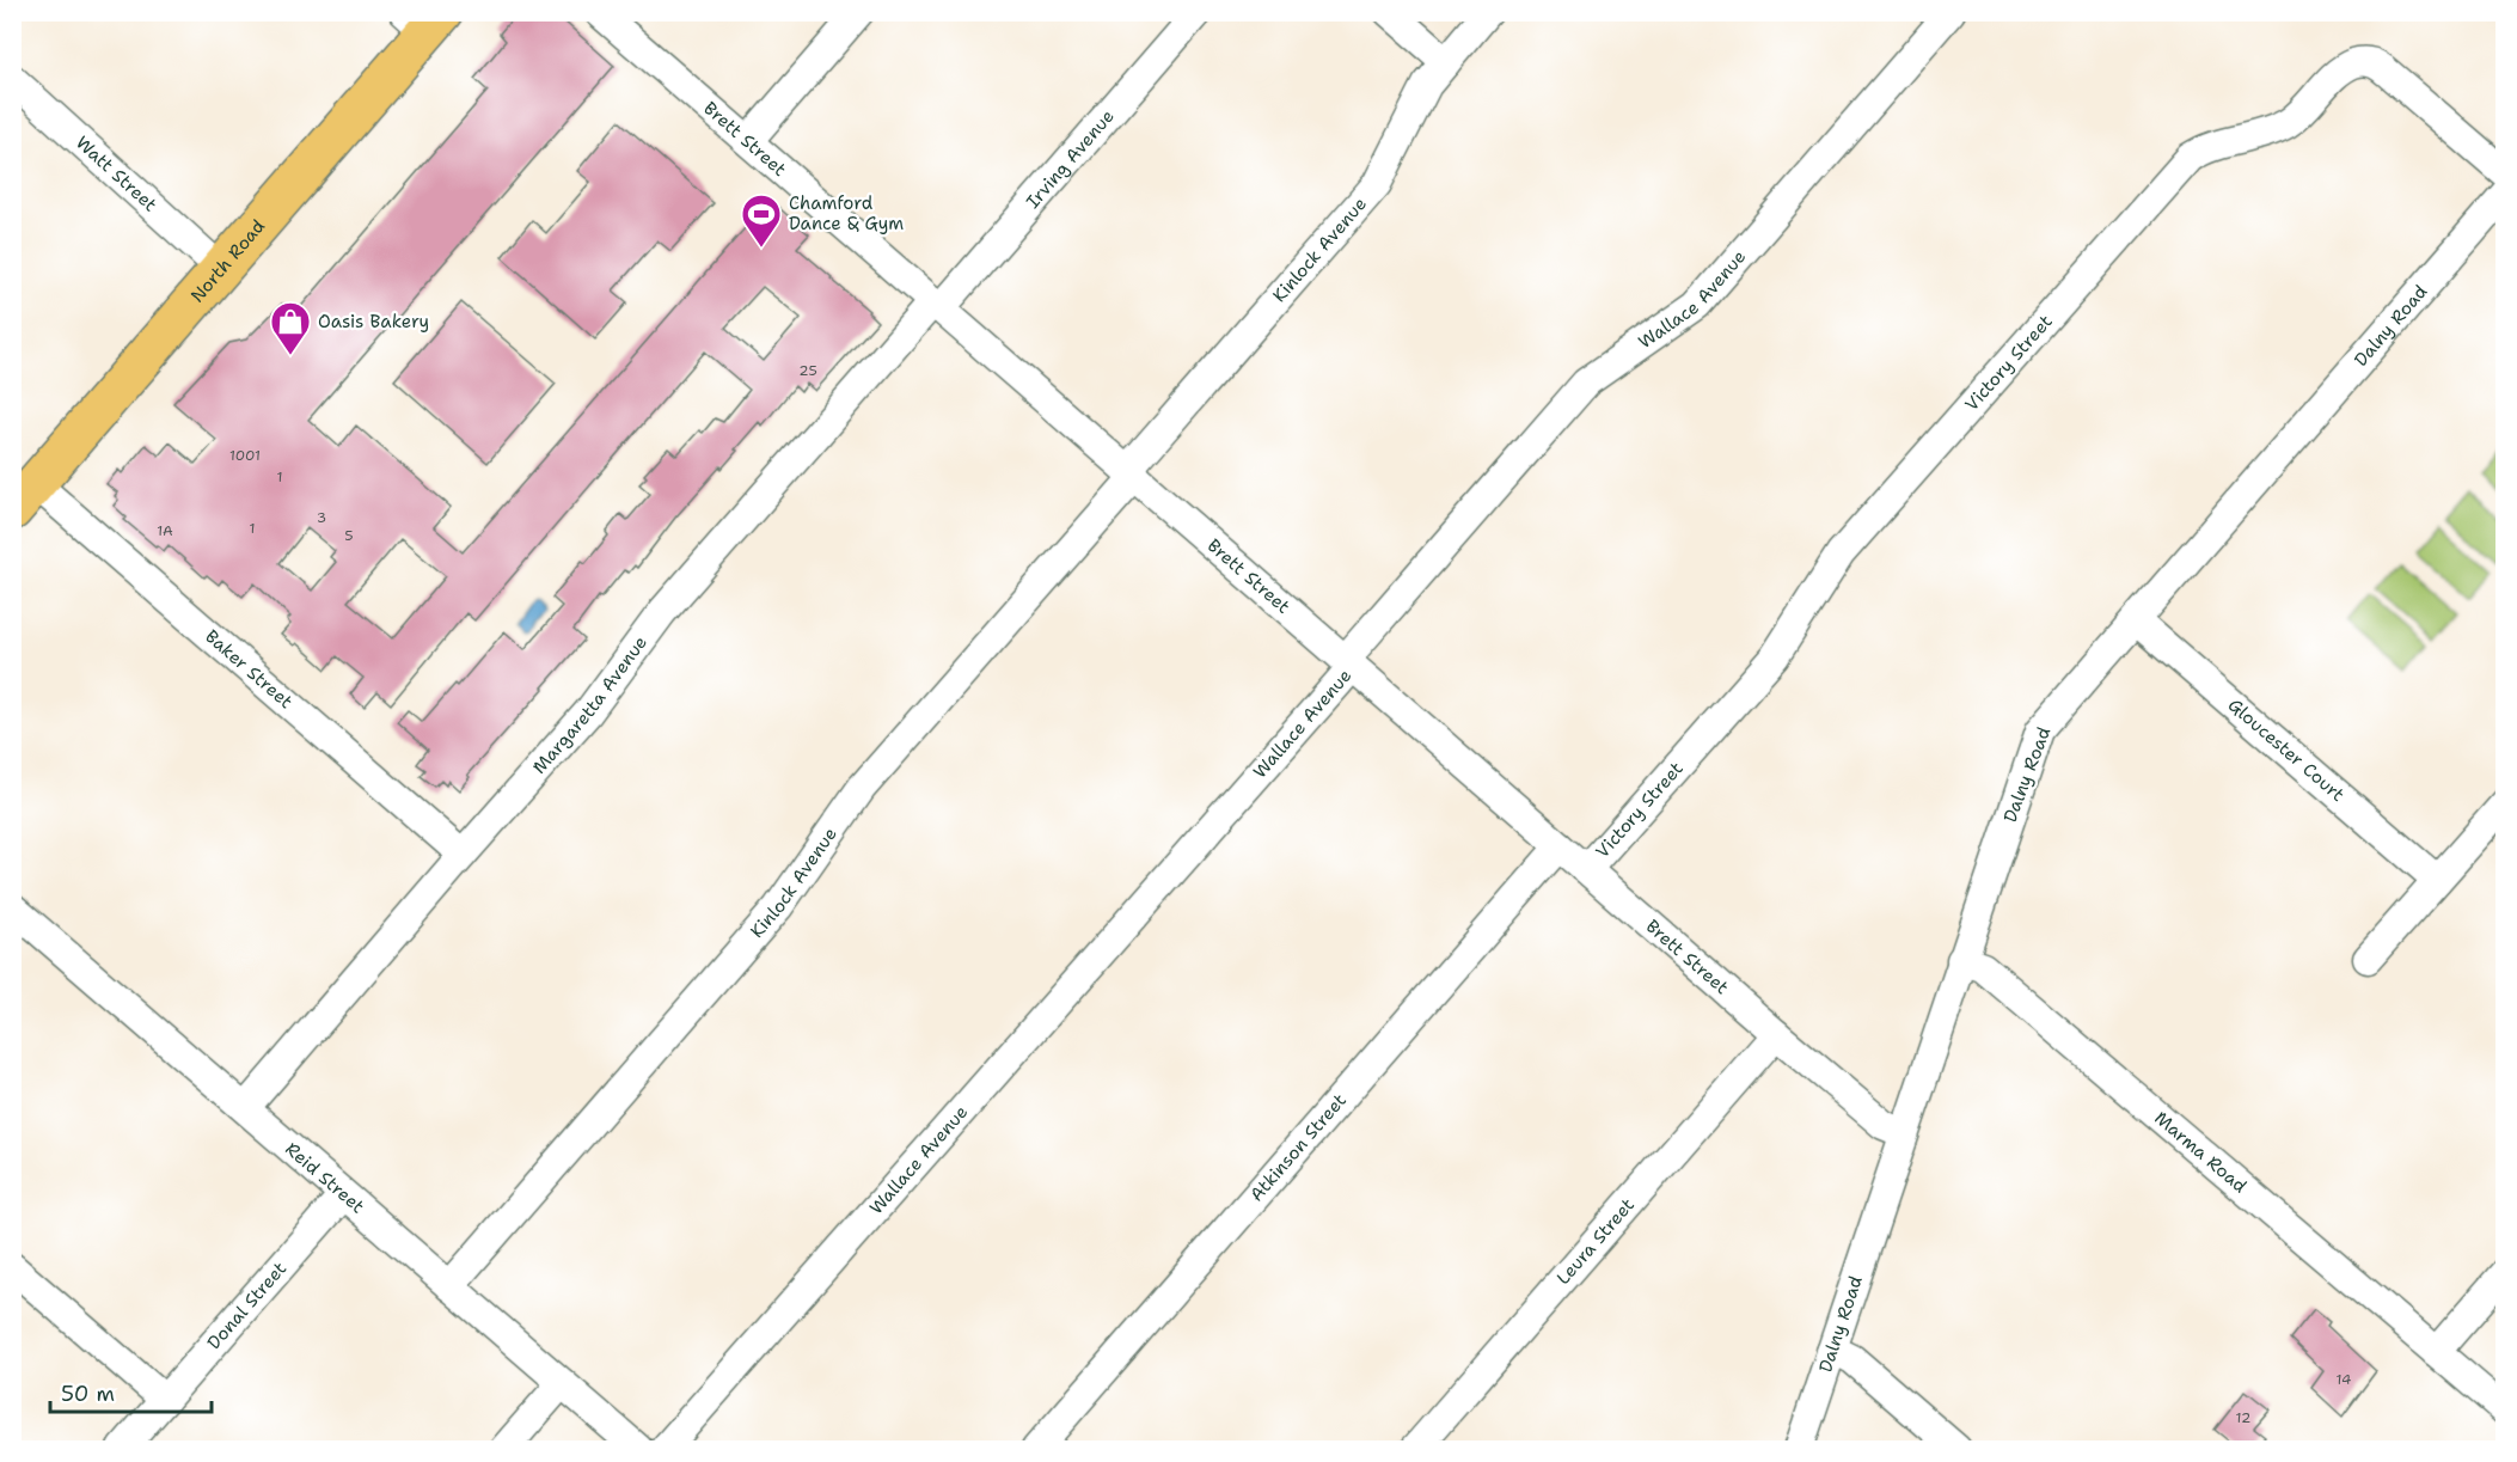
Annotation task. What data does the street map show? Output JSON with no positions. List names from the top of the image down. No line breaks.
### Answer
{"streets":{"highway":["North Road"],"street":["Brett Street","Irving Avenue","Watt Street","Kinlock Avenue","Wallace Avenue","Dalny Road","Victory Street","Baker Street","Margaretta Avenue","Gloucester Court","Atkinson Street","Marma Road","Reid Street","Leura Street","Donal Street"]},"crossings":[["Brett Street","Irving Avenue"],["Brett Street","Kinlock Avenue"],["Brett Street","Wallace Avenue"],["Brett Street","Dalny Road"],["Brett Street","Victory Street"],["Brett Street","Margaretta Avenue"],["Brett Street","Atkinson Street"],["Brett Street","Leura Street"],["Irving Avenue","Margaretta Avenue"],["Watt Street","North Road"],["Kinlock Avenue","Reid Street"],["North Road","Baker Street"],["Dalny Road","Gloucester Court"],["Dalny Road","Marma Road"],["Baker Street","Margaretta Avenue"],["Margaretta Avenue","Reid Street"],["Reid Street","Donal Street"]],"places":{"sports":["Chamford Dance & Gym"],"shop":["Oasis Bakery"]},"house_numbers":["25","1001","1","3","1","1A","5","14","12"],"scale_bar":"50 m"}
